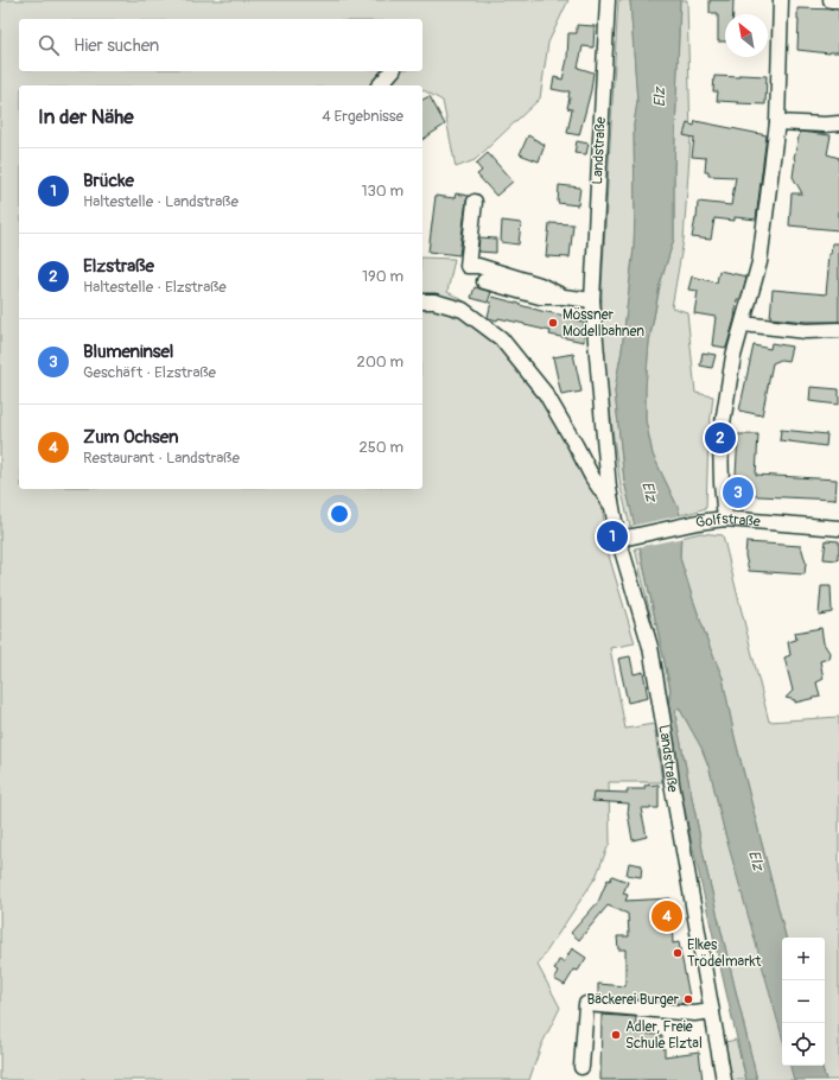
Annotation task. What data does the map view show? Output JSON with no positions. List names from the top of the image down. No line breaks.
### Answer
{"streets":{"street":["Landstraße","Golfstraße"]},"crossings":[["Landstraße","Golfstraße"]],"water":["Elz"],"places":["Mössner Modellbahnen","Elkes Trödelmarkt","Bäckerei Burger","Adler, Freie Schule Elztal"],"north":"top left","page":{"search":"Hier suchen","heading":["In der Nähe","4 Ergebnisse"],"list":[{"mark":"1","name":"Brücke","note":"Haltestelle · Landstraße","value":"130 m"},{"mark":"2","name":"Elzstraße","note":"Haltestelle · Elzstraße","value":"190 m"},{"mark":"3","name":"Blumeninsel","note":"Geschäft · Elzstraße","value":"200 m"},{"mark":"4","name":"Zum Ochsen","note":"Restaurant · Landstraße","value":"250 m"}],"pins":["2","3","1","4"],"map_buttons":["+","−"]}}
